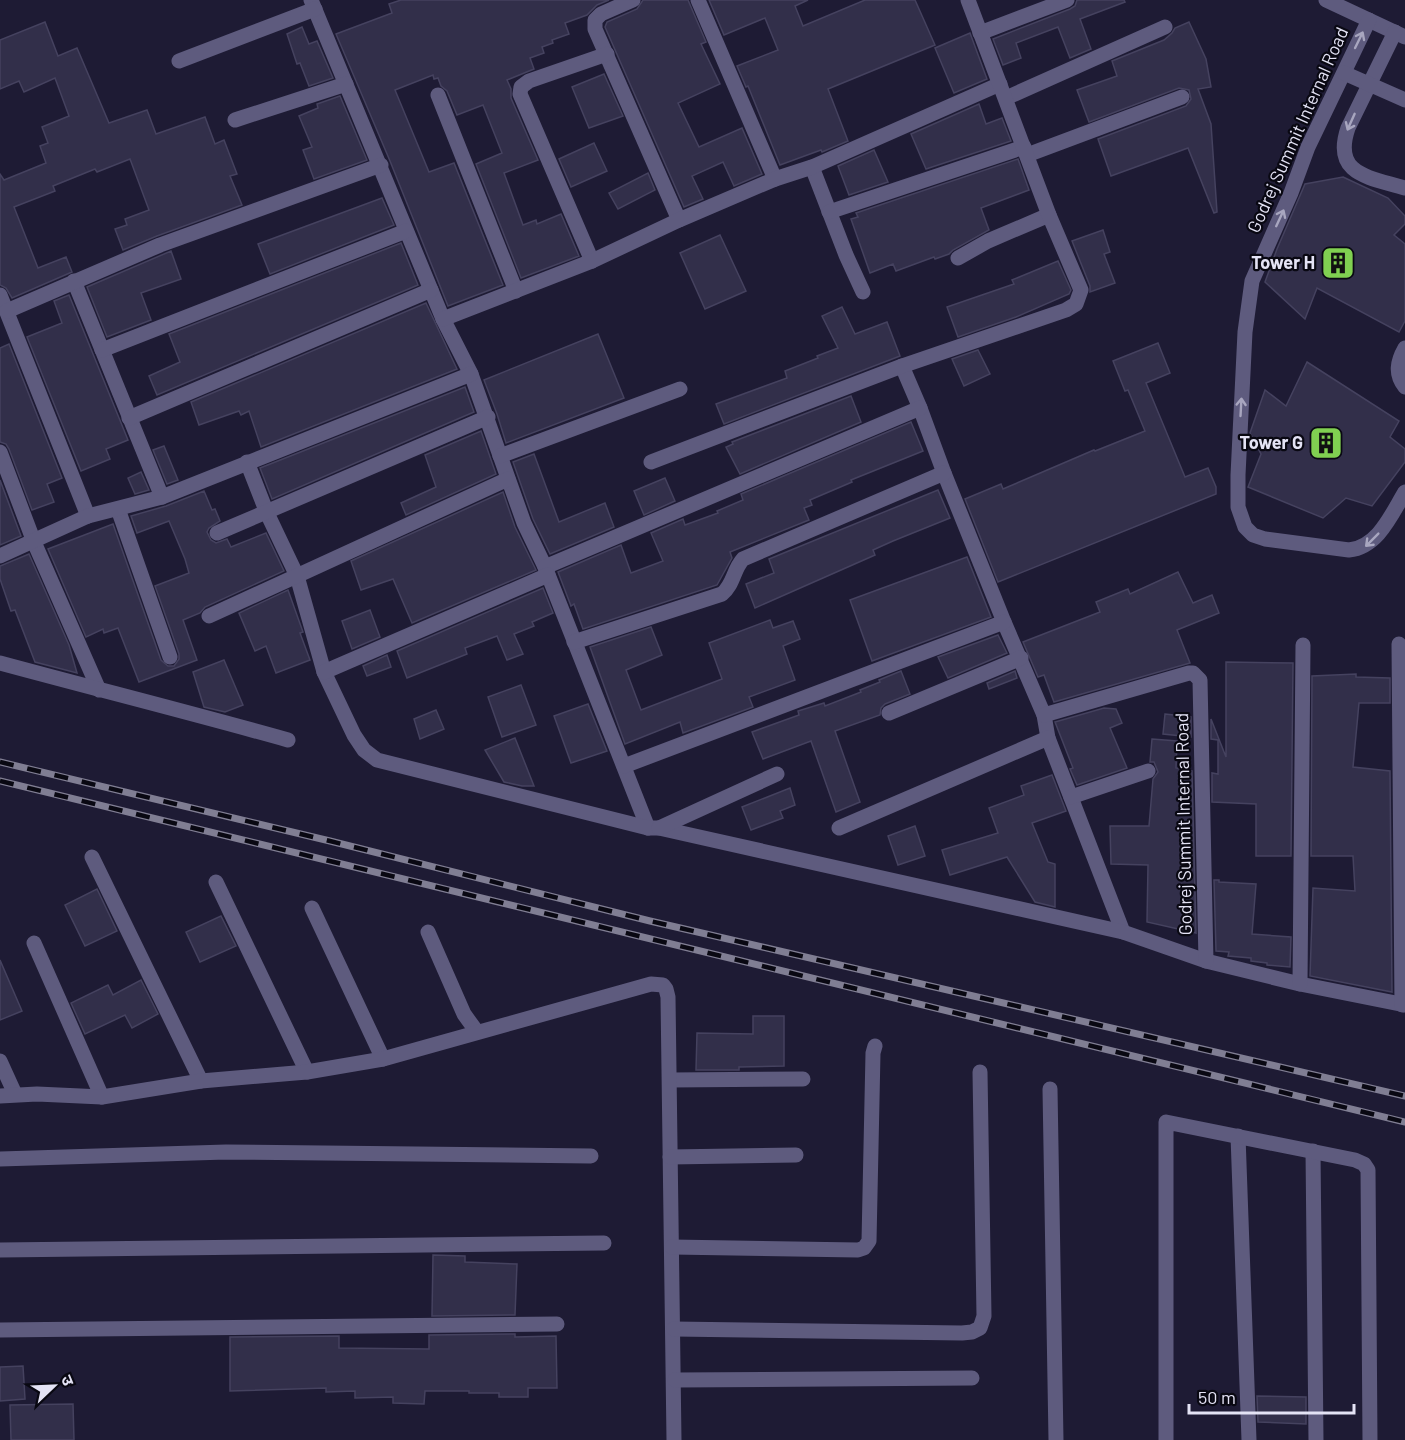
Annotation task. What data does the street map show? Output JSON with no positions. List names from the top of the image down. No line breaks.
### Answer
{"streets":{"street":["Godrej Summit Internal Road"]},"places":{"building":["Tower H","Tower G"]},"scale_bar":"50 m","north":"top right"}
